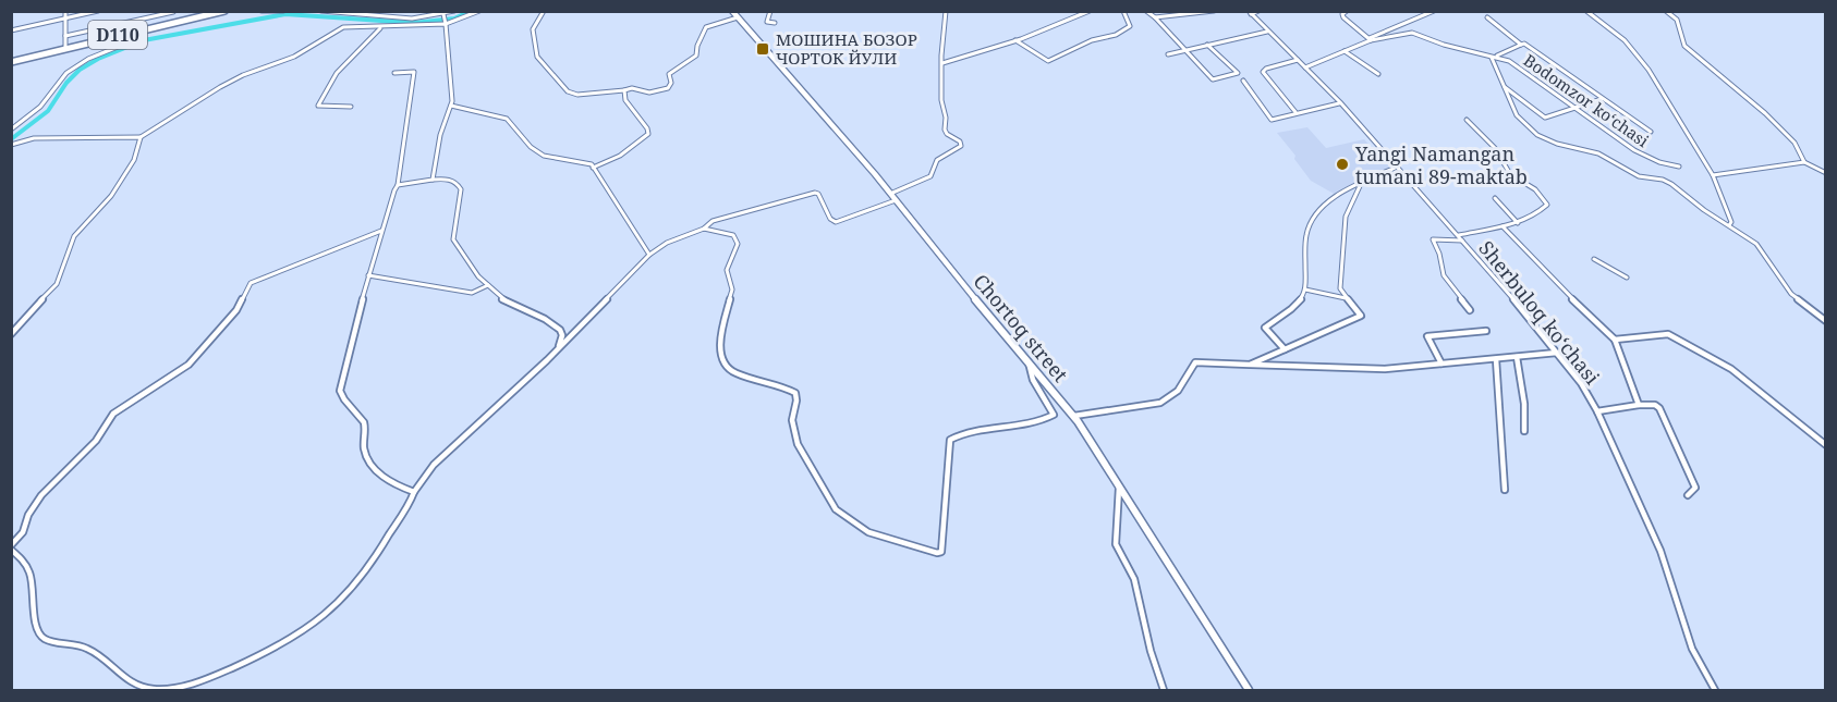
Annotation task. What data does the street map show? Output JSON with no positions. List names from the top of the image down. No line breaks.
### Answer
{"streets":{"main road":["D110","Chortoq street"],"street":["Bodomzor koʻchasi","Sherbuloq koʻchasi"]},"places":{"transit":["МОШИНА БОЗОР ЧОРТОК ЙУЛИ"],"other":["Yangi Namangan tumani 89-maktab"]}}
